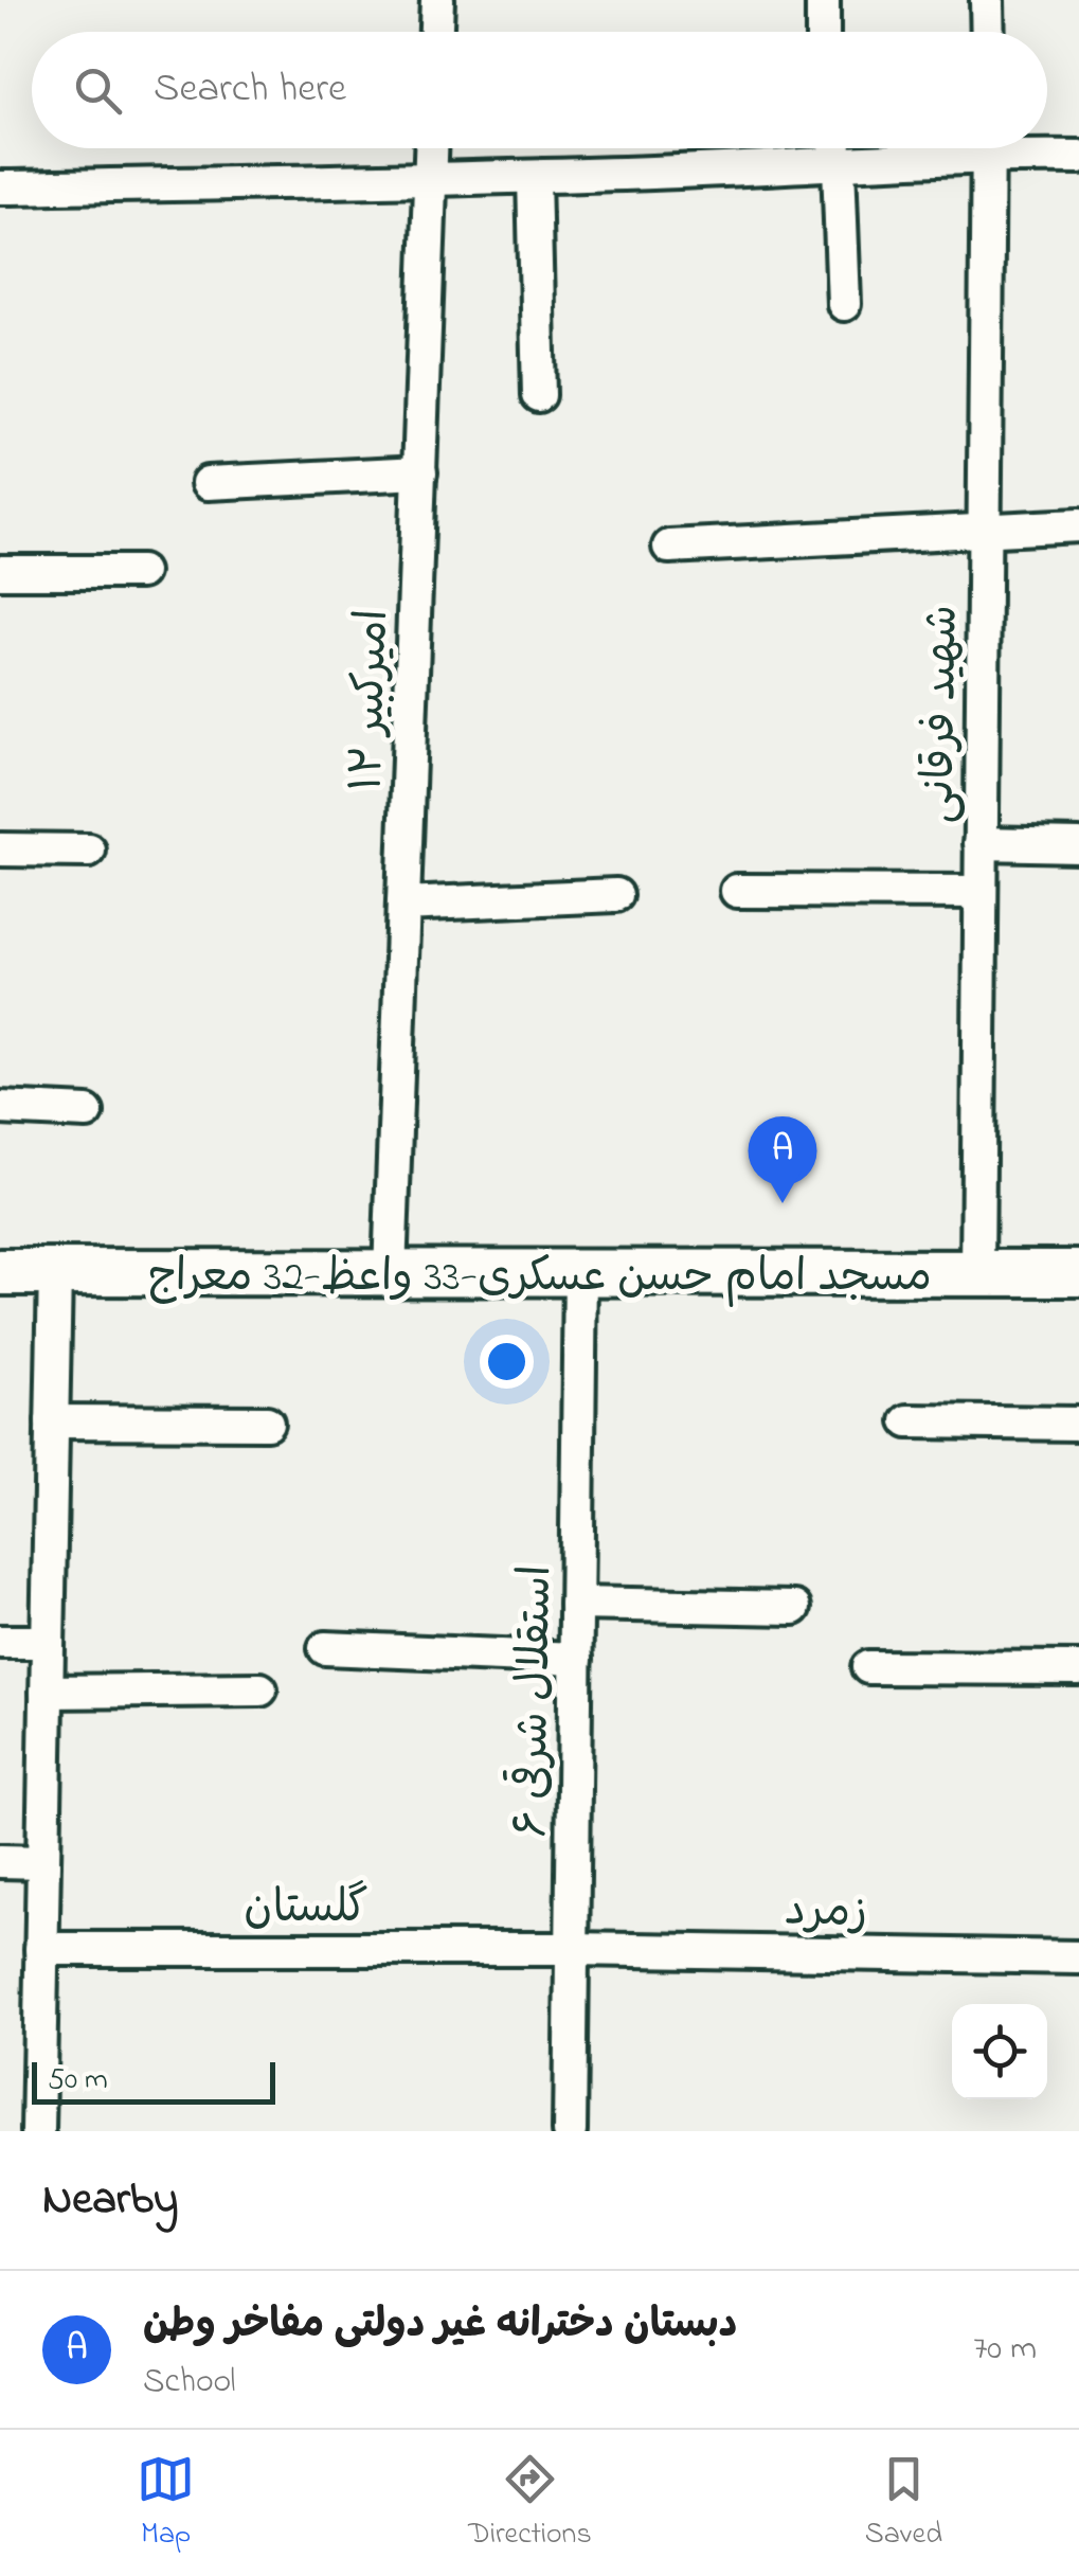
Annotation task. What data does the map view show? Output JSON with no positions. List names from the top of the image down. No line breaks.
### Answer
{"streets":{"street":["امیرکبیر ۱۲","شهید فرقانی","مسجد امام حسن عسکری-33 واعظ-32 معراج","استقلال شرقی ۶","گلستان","زمرد"]},"crossings":[["امیرکبیر ۱۲","مسجد امام حسن عسکری-33 واعظ-32 معراج"],["شهید فرقانی","مسجد امام حسن عسکری-33 واعظ-32 معراج"],["مسجد امام حسن عسکری-33 واعظ-32 معراج","استقلال شرقی ۶"],["استقلال شرقی ۶","گلستان"],["استقلال شرقی ۶","زمرد"],["گلستان","زمرد"]],"scale_bar":"50 m","page":{"search":"Search here","pins":"A","scale":"50 m","heading":"Nearby","list":[{"mark":"A","name":"دبستان دخترانه غیر دولتی مفاخر وطن","note":"School","value":"70 m"}],"nav":["Map","Directions","Saved"]}}
